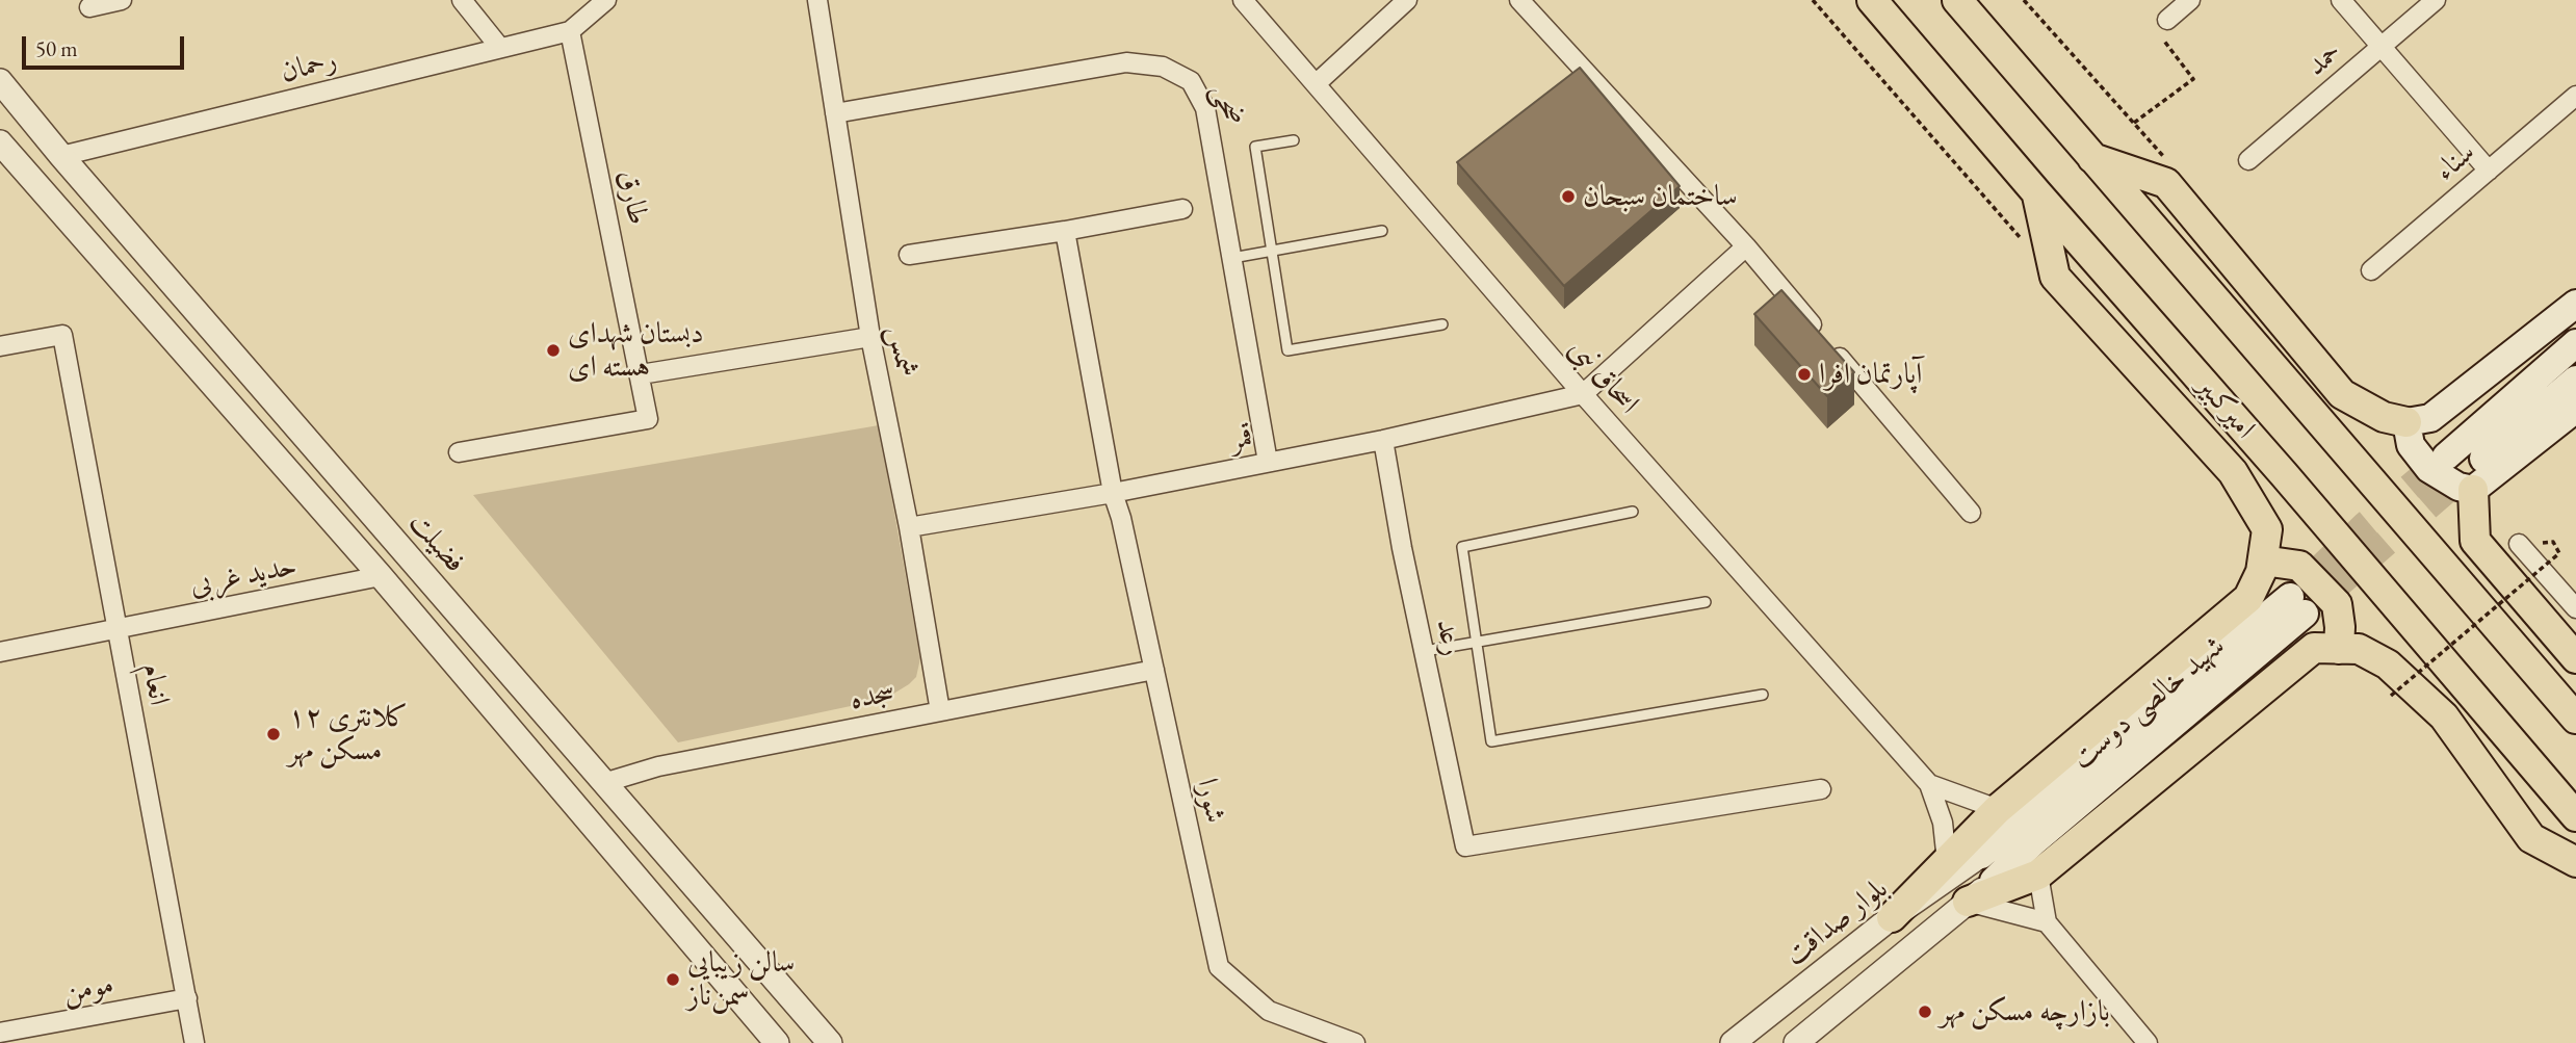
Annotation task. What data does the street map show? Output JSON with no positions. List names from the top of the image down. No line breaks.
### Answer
{"streets":{"main road":["امیرکبیر","شهید خالصی دوست"],"street":["حمد","رحمان","ضحی","سناء","طارق","شمس","اسحاق نبی","قمر","فضیلت","حدید غربی","رعد","انعام","سجده","شورا","بلوار صداقت","مومن"]},"crossings":[["رحمان","طارق"],["رحمان","فضیلت"],["ضحی","شمس"],["ضحی","قمر"],["شمس","قمر"],["شمس","سجده"],["اسحاق نبی","قمر"],["قمر","رعد"],["قمر","شورا"],["فضیلت","سجده"],["حدید غربی","انعام"],["انعام","مومن"],["سجده","شورا"]],"places":["ساختمان سبحان","دبستان شهدای هسته ای","آپارتمان افرا","کلانتری ۱۲ مسکن مهر","سالن زیبایی سمن‌ناز","بازارچه مسکن مهر"],"scale_bar":"50 m"}
